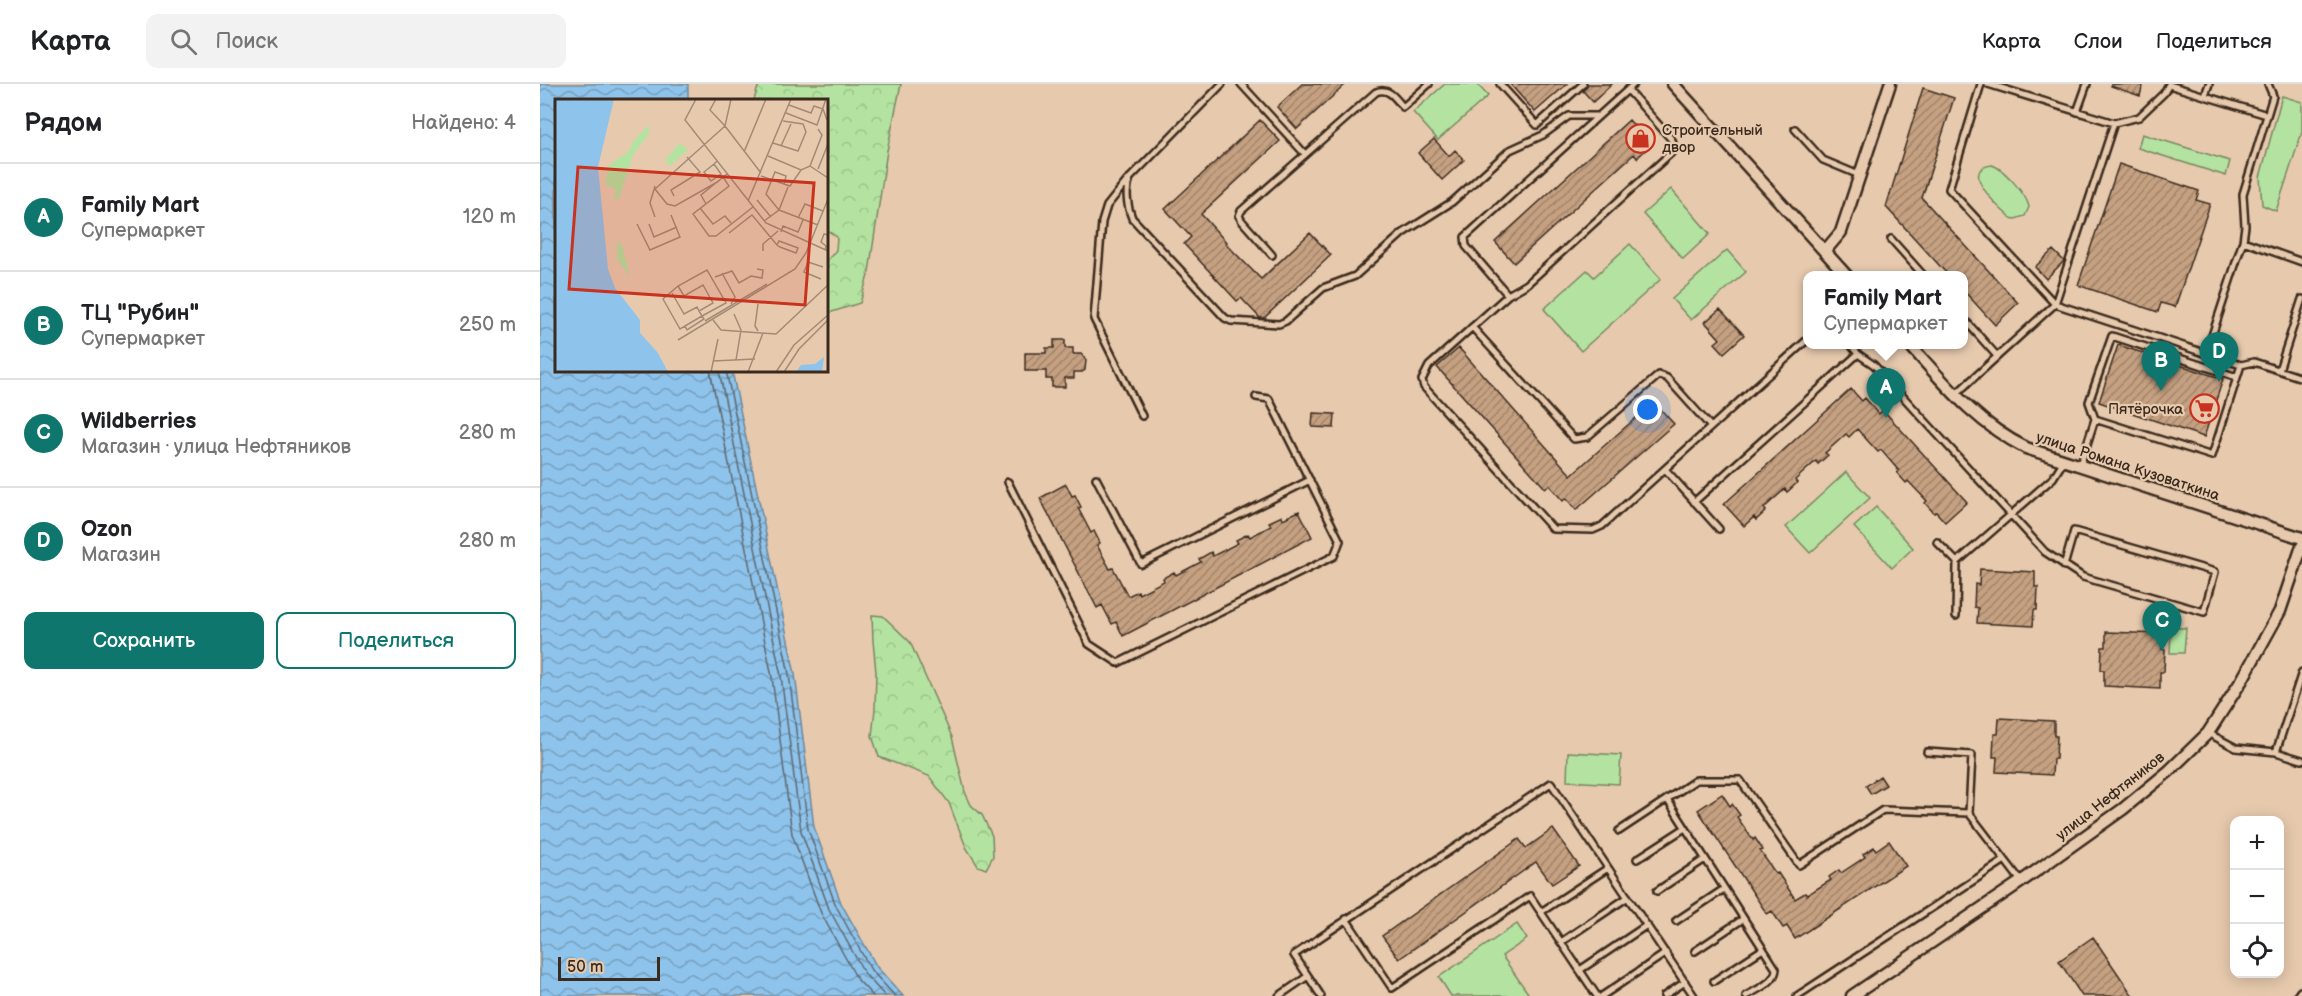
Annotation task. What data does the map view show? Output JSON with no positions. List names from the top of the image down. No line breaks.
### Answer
{"streets":{"street":["улица Романа Кузоваткина","улица Нефтяников"]},"places":{"shop":["Строительный двор"],"supermarket":["Пятёрочка"]},"scale_bar":"50 m","page":{"header":"Карта","search":"Поиск","nav":["Карта","Слои","Поделиться"],"heading":["Рядом","Найдено: 4"],"list":[{"mark":"A","name":"Family Mart","note":"Супермаркет","value":"120 m"},{"mark":"B","name":"ТЦ \"Рубин\"","note":"Супермаркет","value":"250 m"},{"mark":"C","name":"Wildberries","note":"Магазин · улица Нефтяников","value":"280 m"},{"mark":"D","name":"Ozon","note":"Магазин","value":"280 m"}],"popup":["Family Mart","Супермаркет"],"pins":["D","B","A","C"],"buttons":["Сохранить","Поделиться"],"map_buttons":["+","−"],"scale":"50 m"}}
